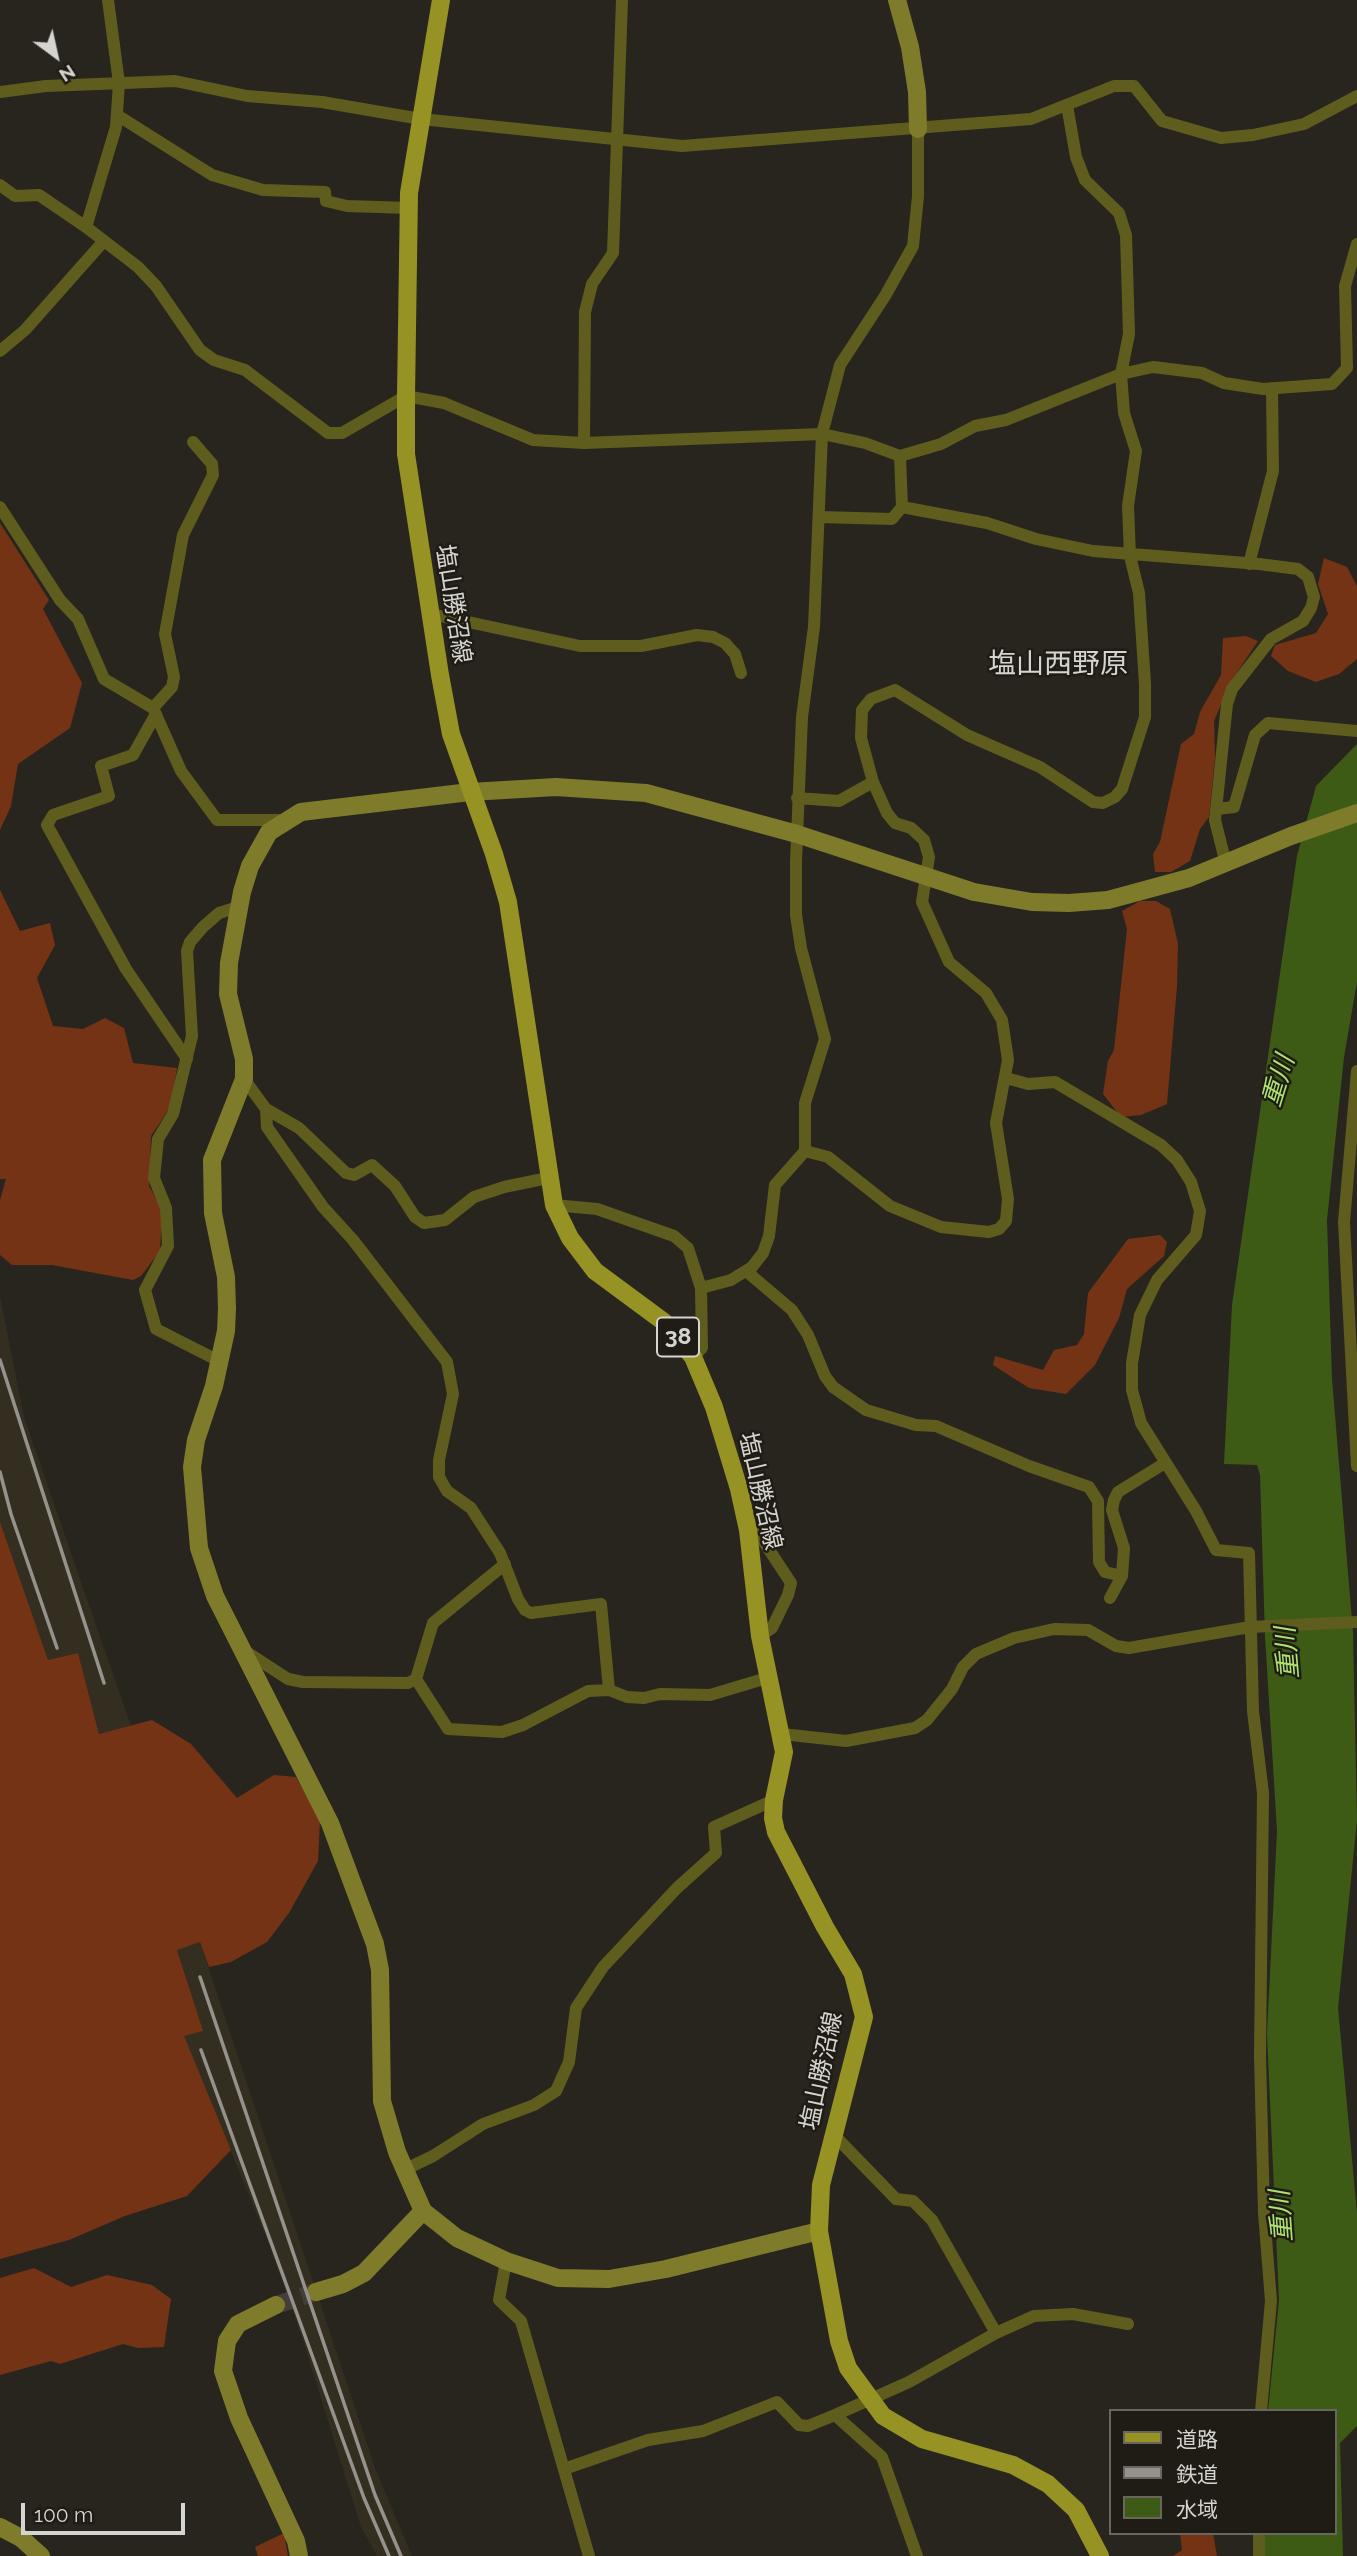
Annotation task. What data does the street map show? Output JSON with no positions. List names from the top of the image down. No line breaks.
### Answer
{"streets":{"main road":["塩山勝沼線","38"]},"crossings":[["塩山勝沼線","38"]],"districts":["塩山西野原"],"water":["重川"],"legend":["道路","鉄道","水域"],"scale_bar":"100 m","north":"bottom right"}
